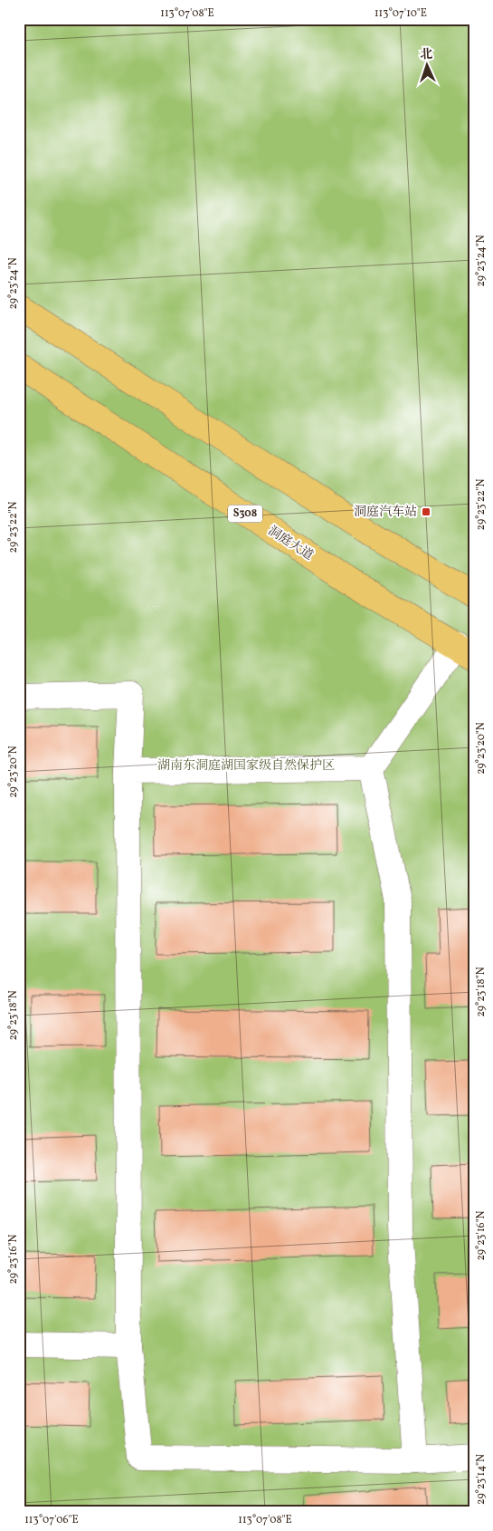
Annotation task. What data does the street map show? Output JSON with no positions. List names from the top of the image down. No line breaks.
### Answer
{"streets":{"main road":["S308","洞庭大道"]},"parks":["湖南东洞庭湖国家级自然保护区"],"places":{"transit":["洞庭汽车站"]},"north":"top","coordinates":["113°07'08\"E","113°07'10\"E","29°23'24\"N","29°23'22\"N","29°23'20\"N","29°23'18\"N","29°23'16\"N","29°23'14\"N","113°07'06\"E"]}
